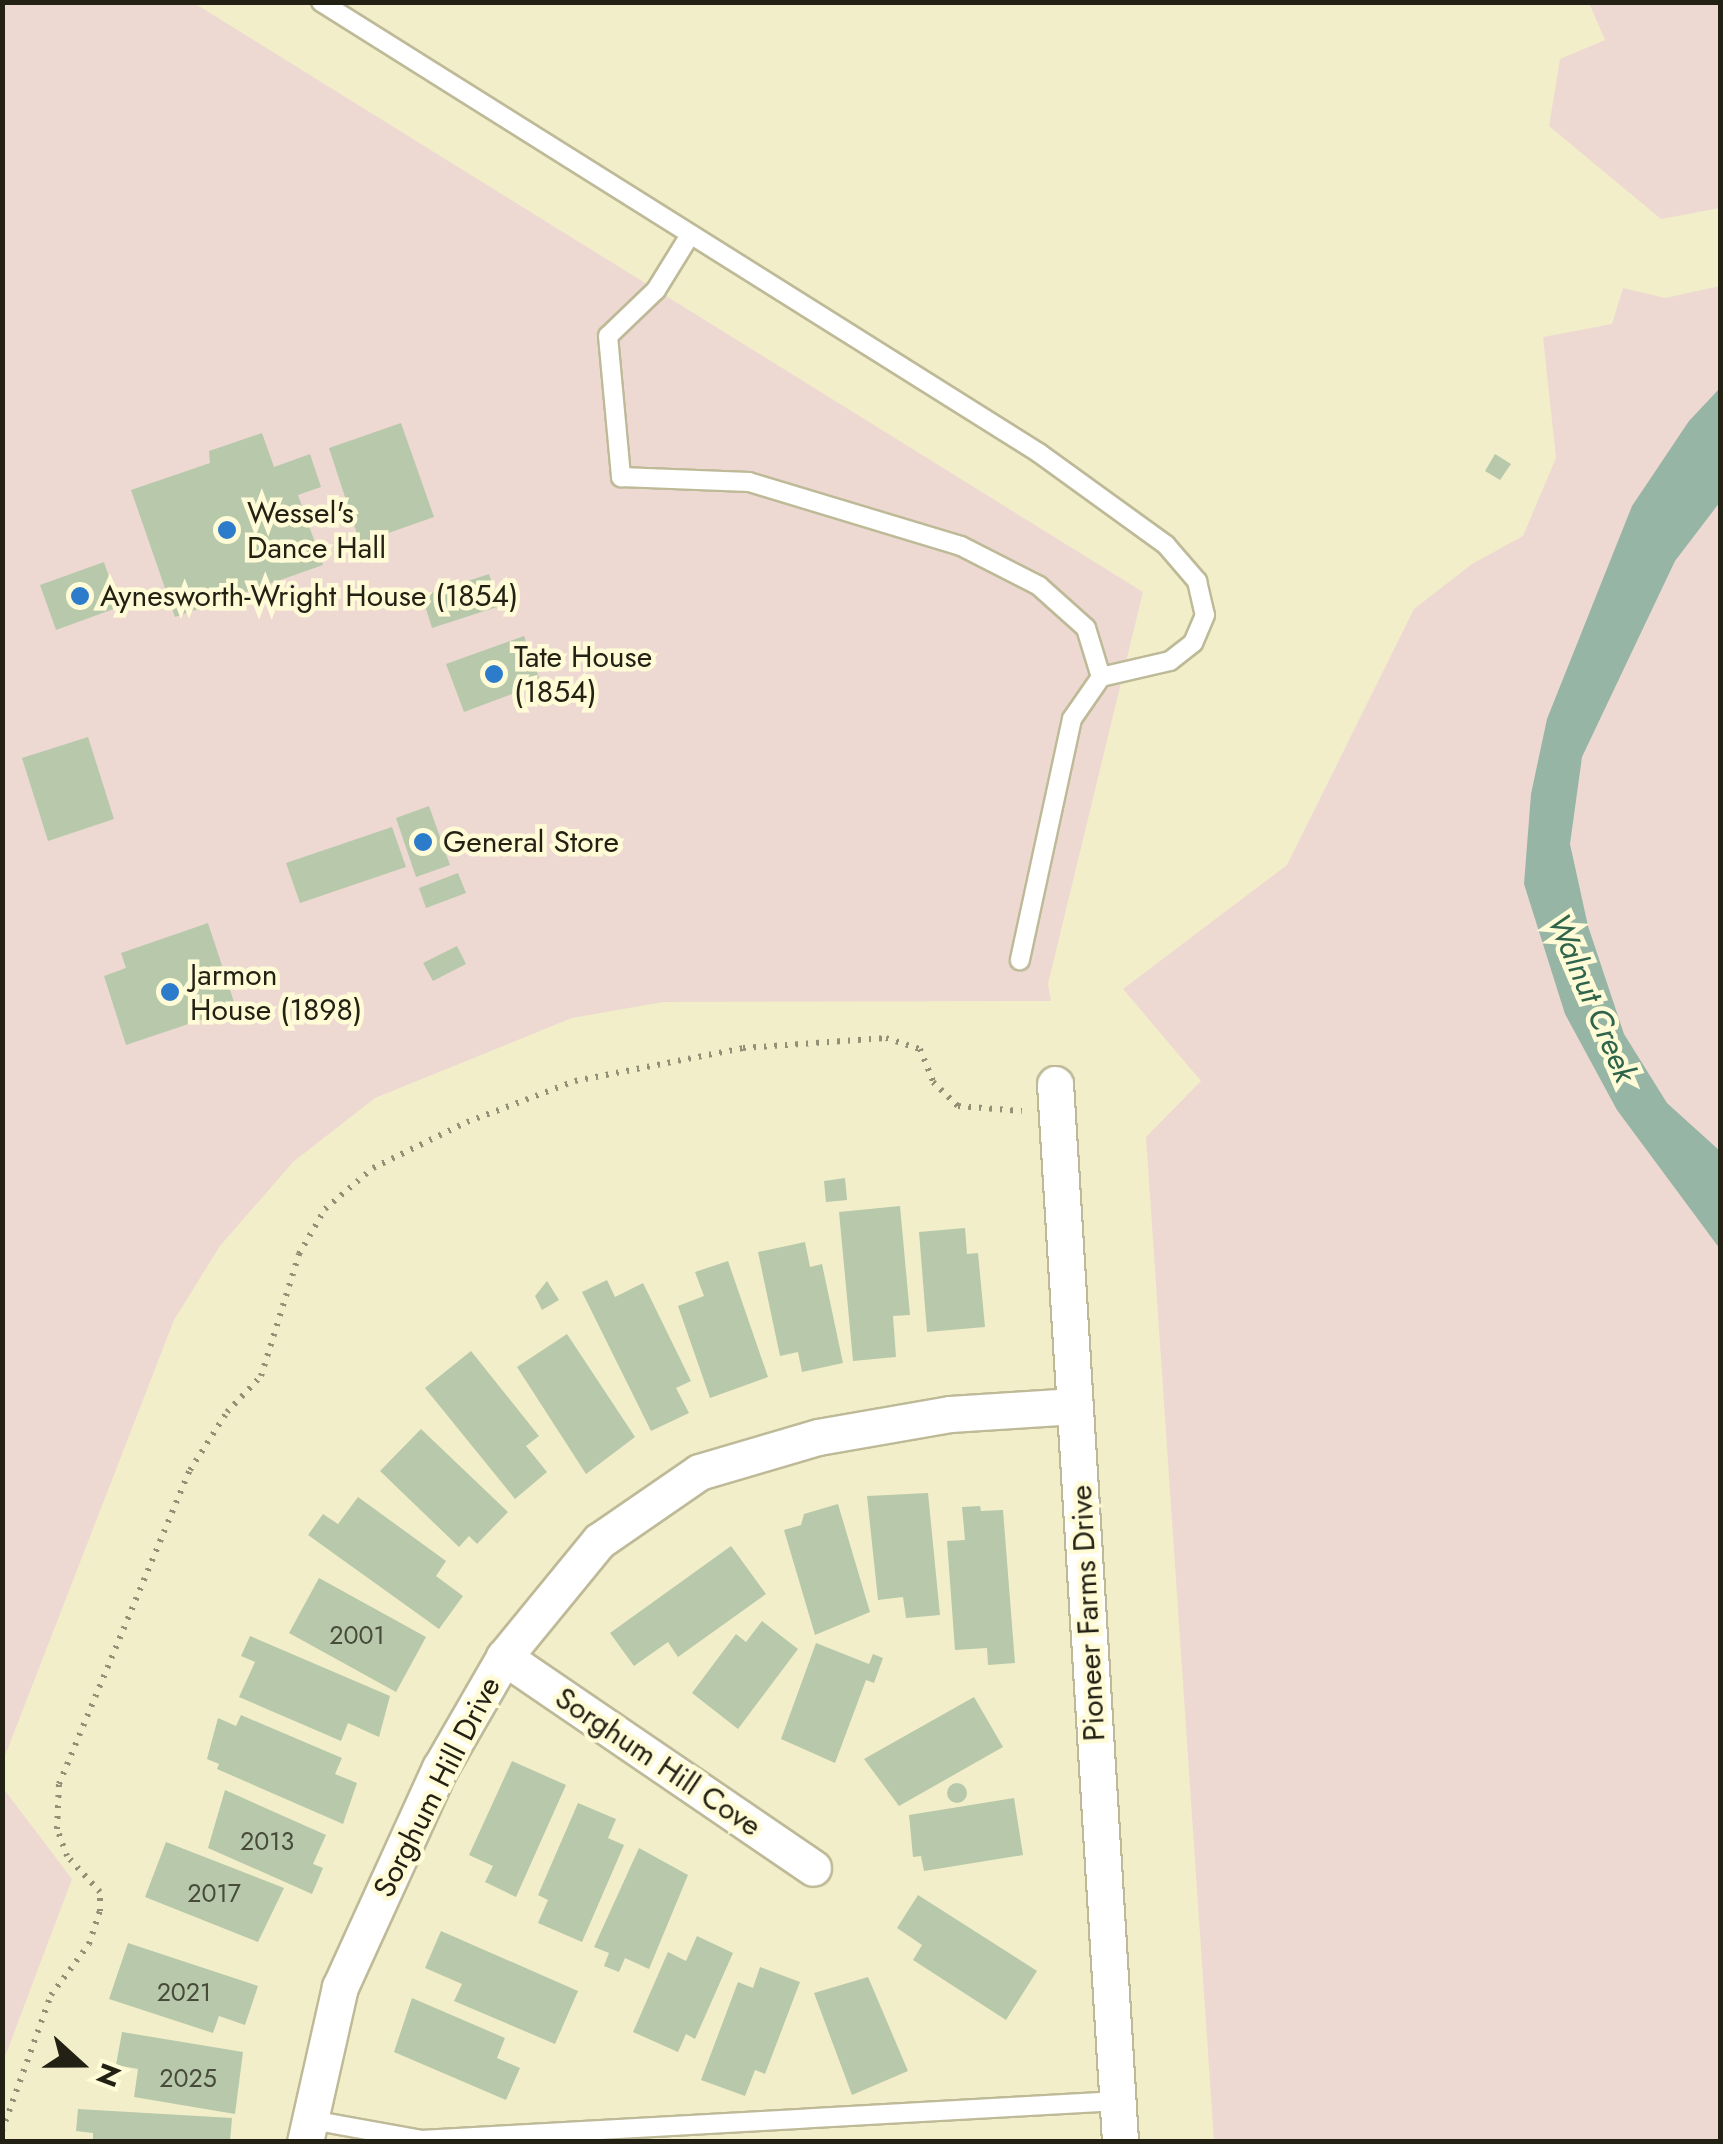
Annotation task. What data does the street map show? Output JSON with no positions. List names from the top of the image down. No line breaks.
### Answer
{"streets":{"street":["Pioneer Farms Drive","Sorghum Hill Cove","Sorghum Hill Drive"]},"crossings":[["Pioneer Farms Drive","Sorghum Hill Drive"],["Sorghum Hill Cove","Sorghum Hill Drive"]],"water":["Walnut Creek"],"places":["Wessel's Dance Hall","Aynesworth-Wright House (1854)","Tate House (1854)","General Store","Jarmon House (1898)"],"house_numbers":["2001","2013","2017","2021","2025"],"north":"right"}
